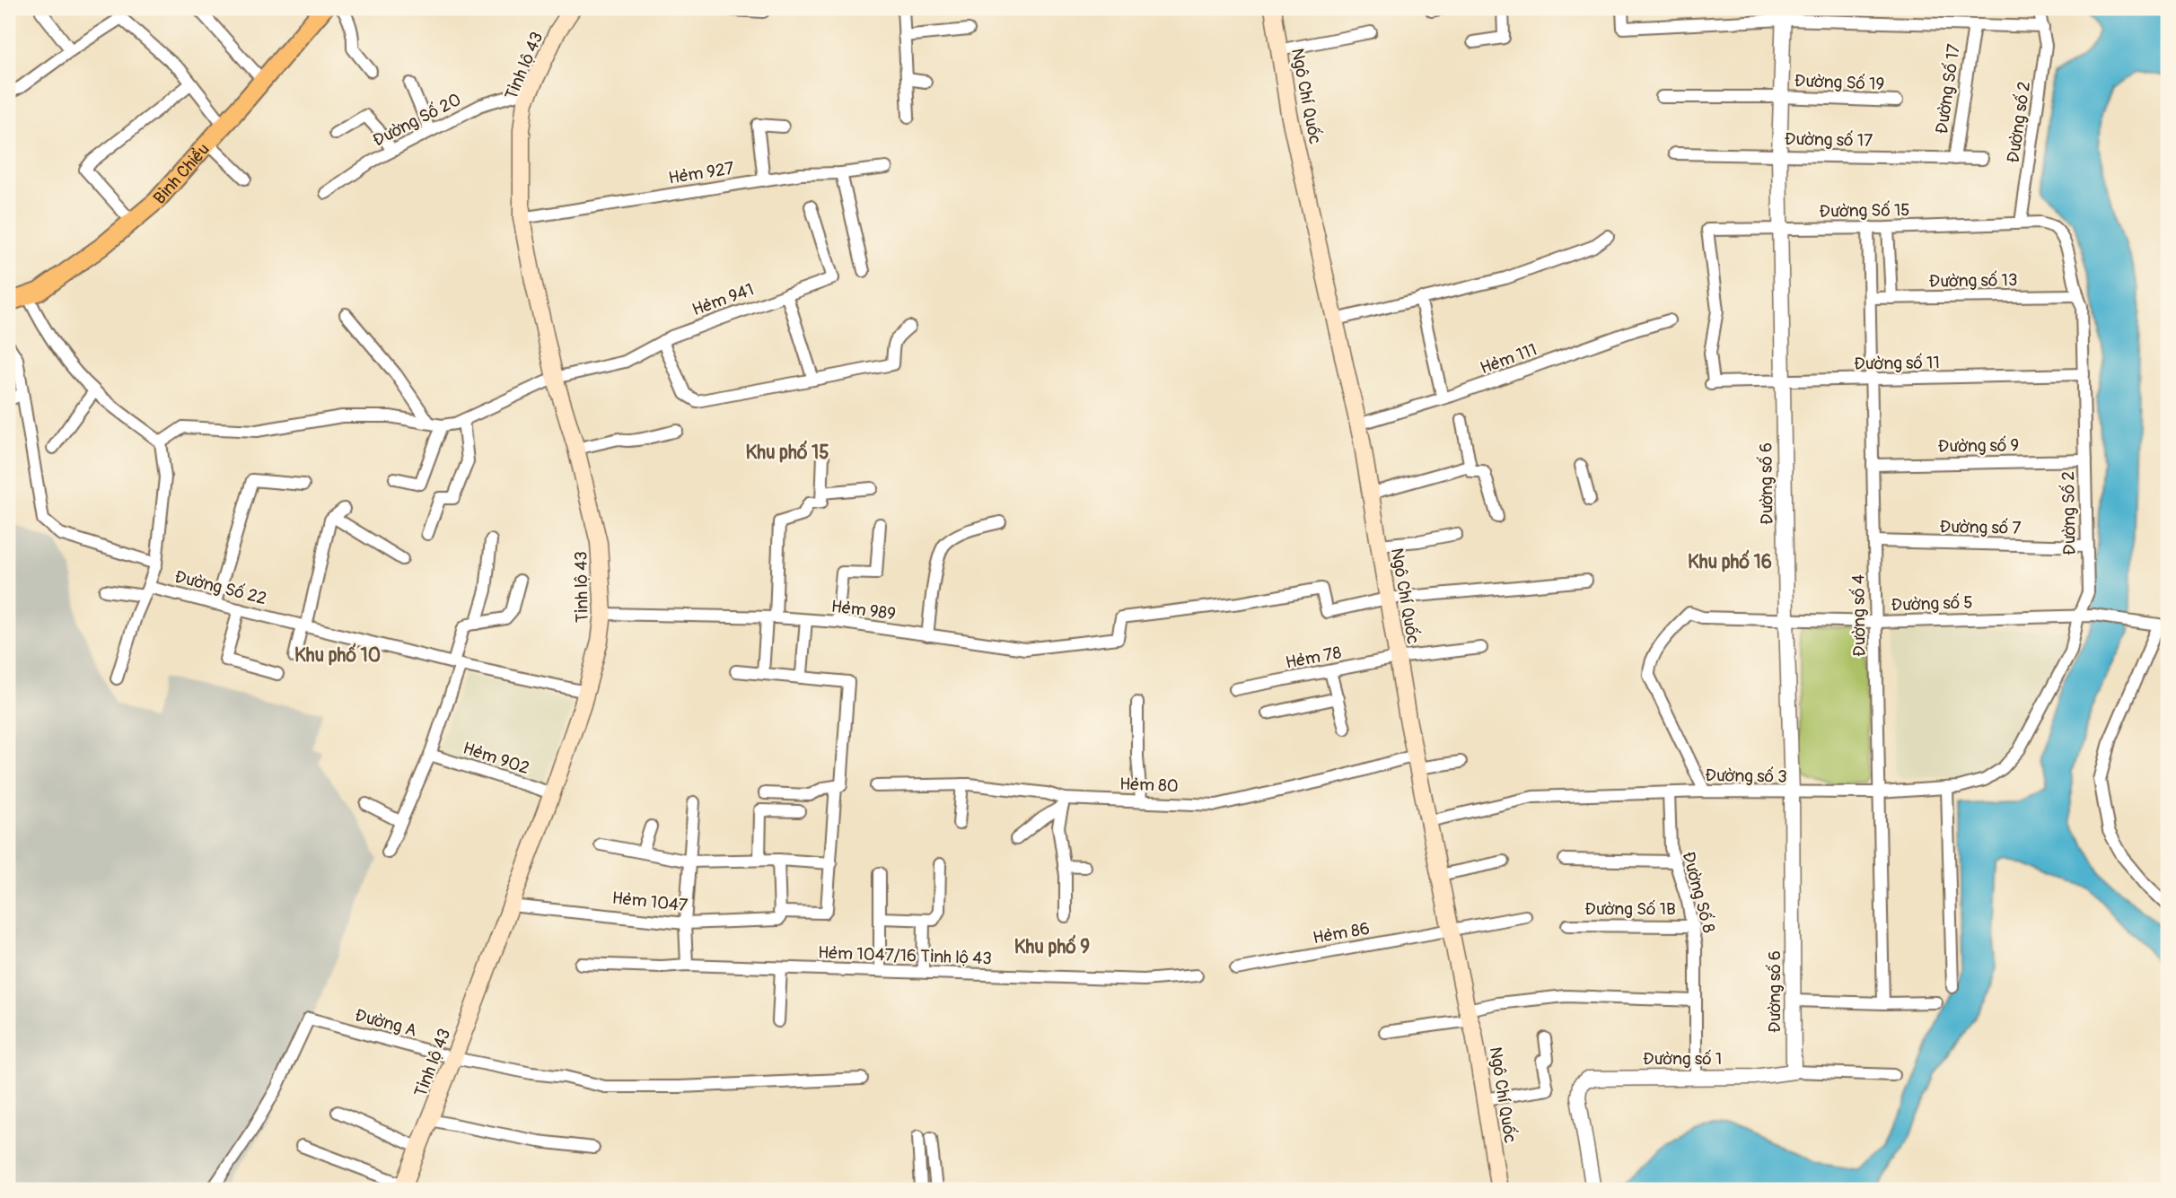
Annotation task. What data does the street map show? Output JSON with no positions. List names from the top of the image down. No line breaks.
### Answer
{"streets":{"main road":["Tỉnh lộ 43","Ngô Chí Quốc","Bình Chiểu"],"street":["Đường Số 19","Đường Số 17","Đường Số 20","Đường số 2","Đường số 17","Hẻm 927","Đường Số 15","Đường số 13","Hẻm 941","Hẻm 111","Đường số 11","Đường số 9","Đường số 6","Đường Số 2","Đường số 7","Đường Số 22","Đường số 5","Hẻm 989","Đường số 4","Hẻm 78","Hẻm 902","Đường số 3","Hẻm 80","Đường Số 8","Hẻm 1047","Đường Số 1B","Hẻm 86","Hẻm 1047/16 Tỉnh lộ 43","Đường A","Đường số 1"]},"crossings":[["Tỉnh lộ 43","Đường Số 20"],["Tỉnh lộ 43","Hẻm 927"],["Tỉnh lộ 43","Hẻm 941"],["Tỉnh lộ 43","Đường Số 22"],["Tỉnh lộ 43","Hẻm 989"],["Tỉnh lộ 43","Hẻm 902"],["Tỉnh lộ 43","Hẻm 1047"],["Tỉnh lộ 43","Đường A"],["Đường Số 19","Đường số 6"],["Đường Số 17","Đường số 17"],["Ngô Chí Quốc","Hẻm 111"],["Ngô Chí Quốc","Hẻm 989"],["Ngô Chí Quốc","Hẻm 78"],["Ngô Chí Quốc","Đường số 3"],["Ngô Chí Quốc","Hẻm 80"],["Ngô Chí Quốc","Hẻm 86"],["Đường số 2","Đường Số 15"],["Đường số 2","Đường Số 2"],["Đường số 17","Đường số 6"],["Đường Số 15","Đường số 11"],["Đường Số 15","Đường số 6"],["Đường Số 15","Đường Số 2"],["Đường Số 15","Đường số 4"],["Đường số 13","Đường Số 2"],["Đường số 13","Đường số 4"],["Đường số 11","Đường số 6"],["Đường số 11","Đường Số 2"],["Đường số 11","Đường số 4"],["Đường số 9","Đường Số 2"],["Đường số 9","Đường số 4"],["Đường số 6","Đường số 5"],["Đường số 6","Đường số 3"],["Đường số 6","Đường số 1"],["Đường Số 2","Đường số 7"],["Đường Số 2","Đường số 5"],["Đường Số 2","Đường số 3"],["Đường số 7","Đường số 4"],["Đường số 5","Đường số 4"],["Đường số 5","Đường số 3"],["Đường số 4","Đường số 3"],["Đường số 3","Đường Số 8"],["Đường Số 8","Đường Số 1B"],["Đường Số 8","Đường số 1"]],"districts":["Khu phố 15","Khu phố 16","Khu phố 10","Khu phố 9"]}
